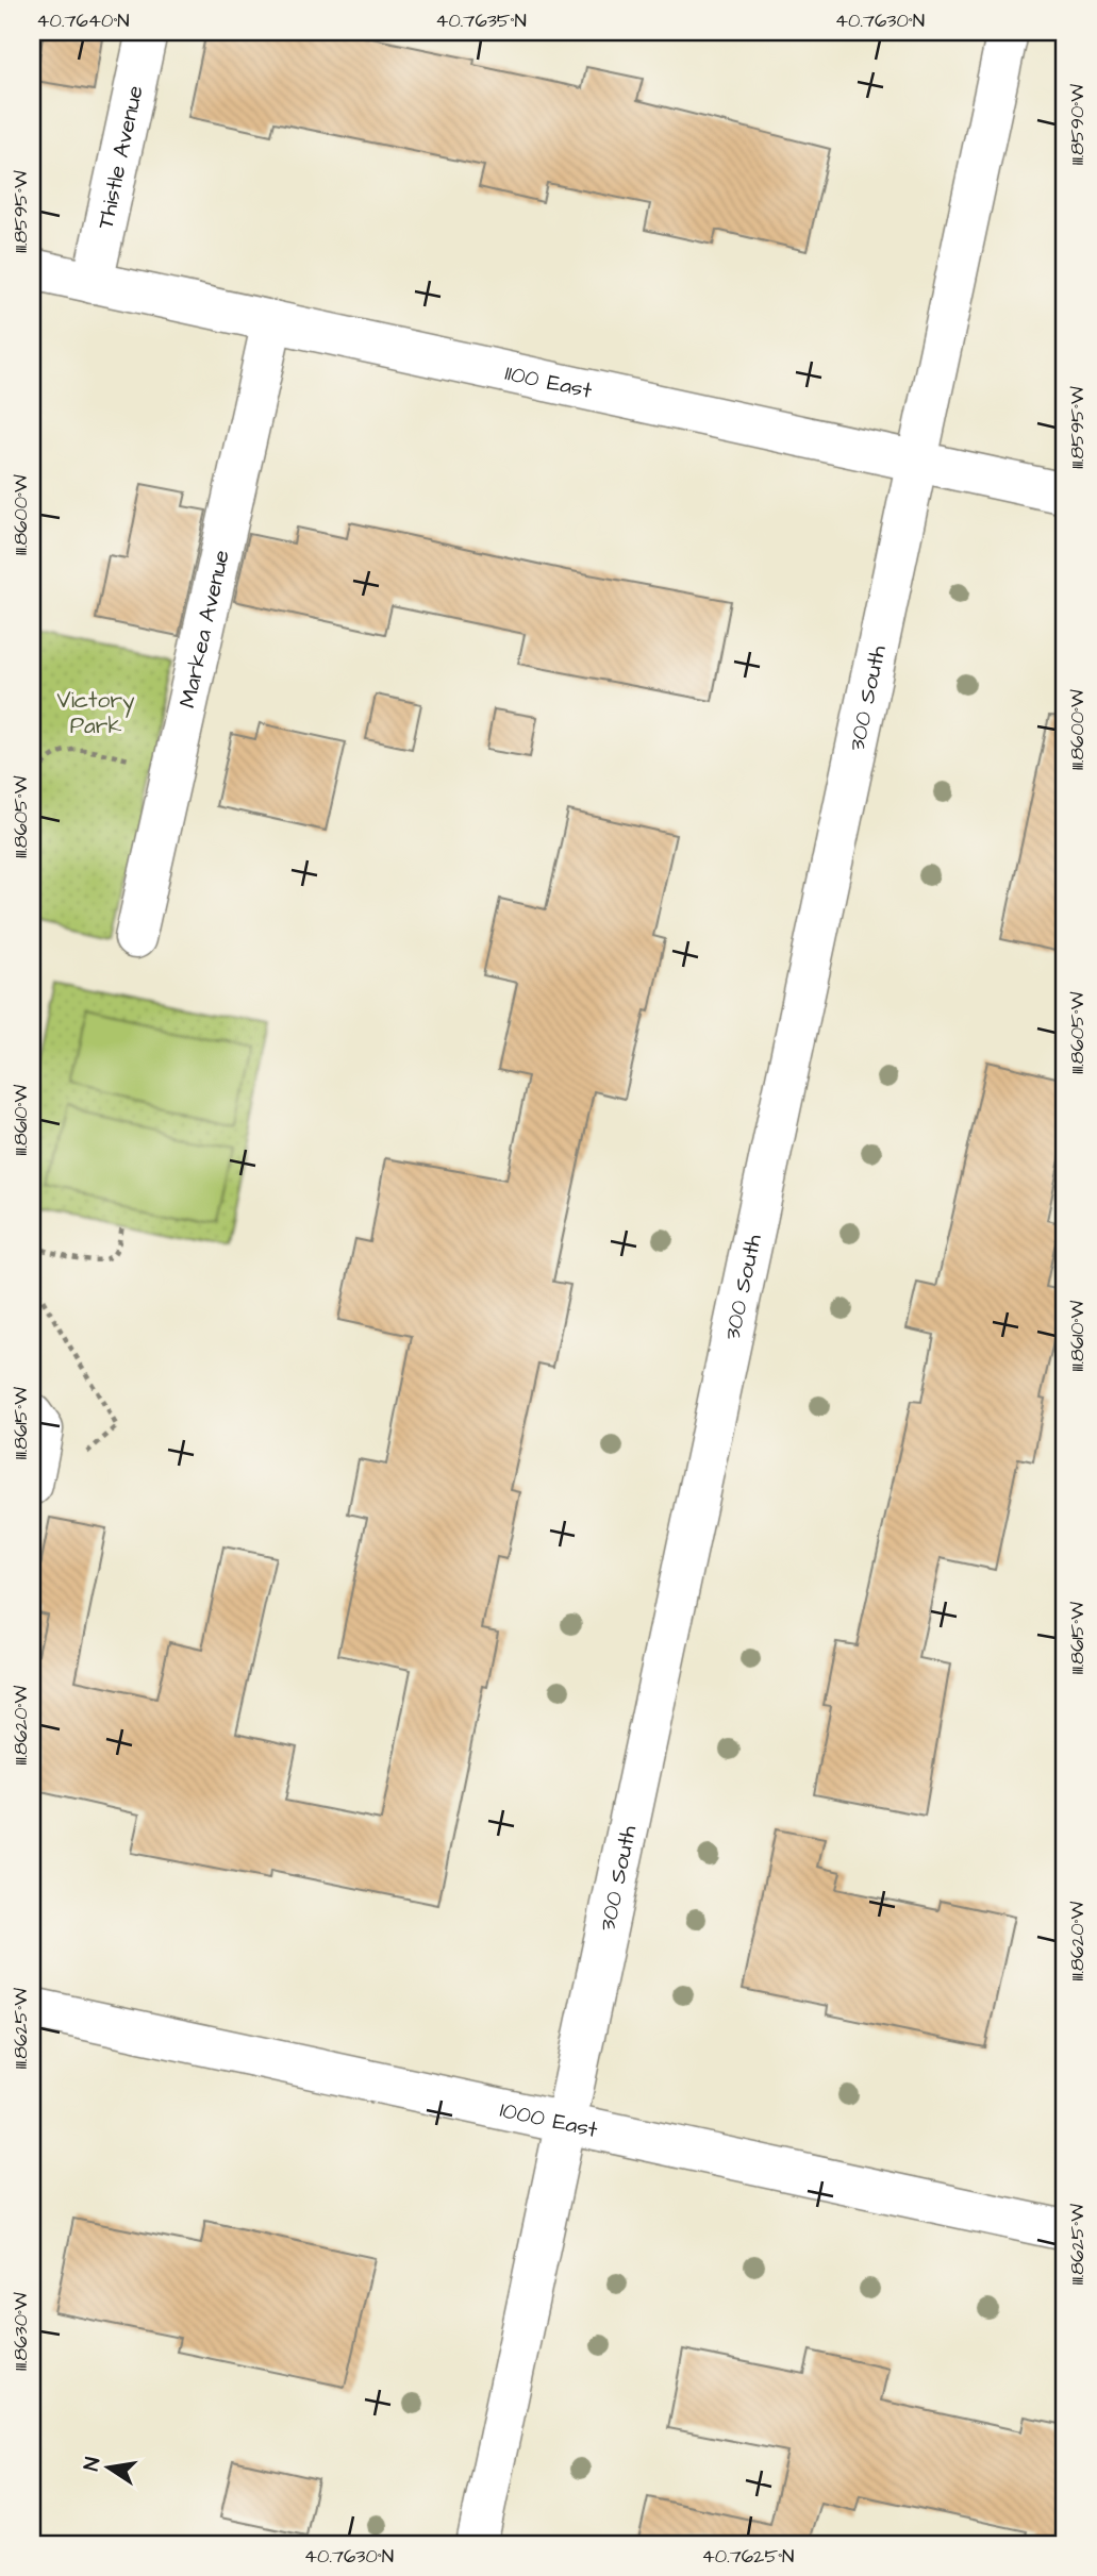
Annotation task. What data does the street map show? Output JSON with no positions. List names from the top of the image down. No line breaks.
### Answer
{"streets":{"street":["Thistle Avenue","1100 East","Markea Avenue","300 South","1000 East"]},"crossings":[["Thistle Avenue","1100 East"],["1100 East","Markea Avenue"],["1100 East","300 South"],["300 South","1000 East"]],"parks":["Victory Park"],"north":"left","coordinates":["40.7640°N","40.7635°N","40.7630°N","111.8590°W","111.8595°W","111.8600°W","111.8605°W","111.8610°W","111.8615°W","111.8620°W","111.8625°W","111.8630°W","40.7625°N"]}
